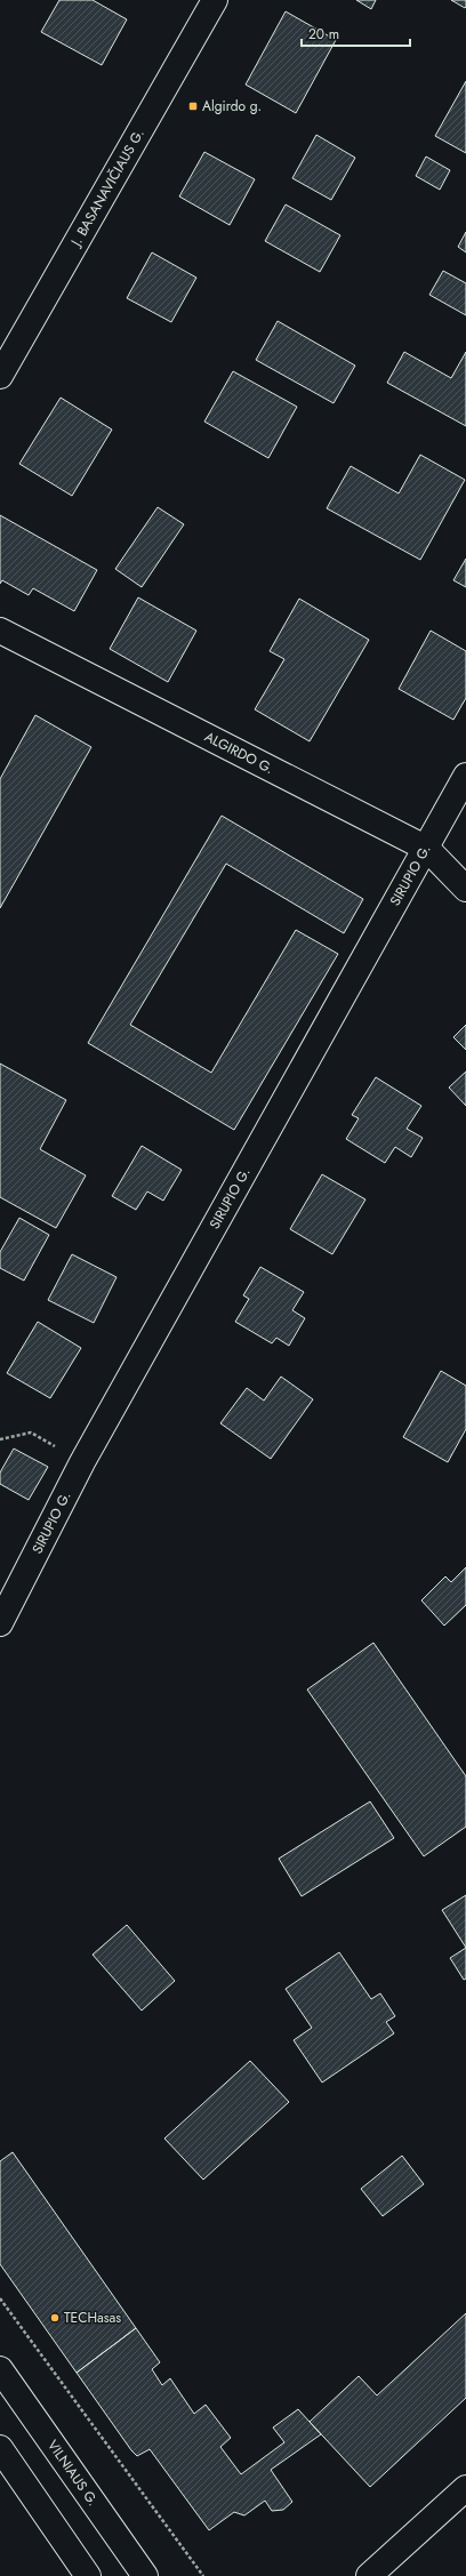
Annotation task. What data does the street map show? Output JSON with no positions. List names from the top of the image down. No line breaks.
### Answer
{"streets":{"main road":["J. BASANAVIČIAUS G.","ALGIRDO G.","SIRUPIO G.","VILNIAUS G."]},"crossings":[["ALGIRDO G.","SIRUPIO G."]],"places":{"transit":["Algirdo g."],"other":["TECHasas"]},"scale_bar":"20 m"}
